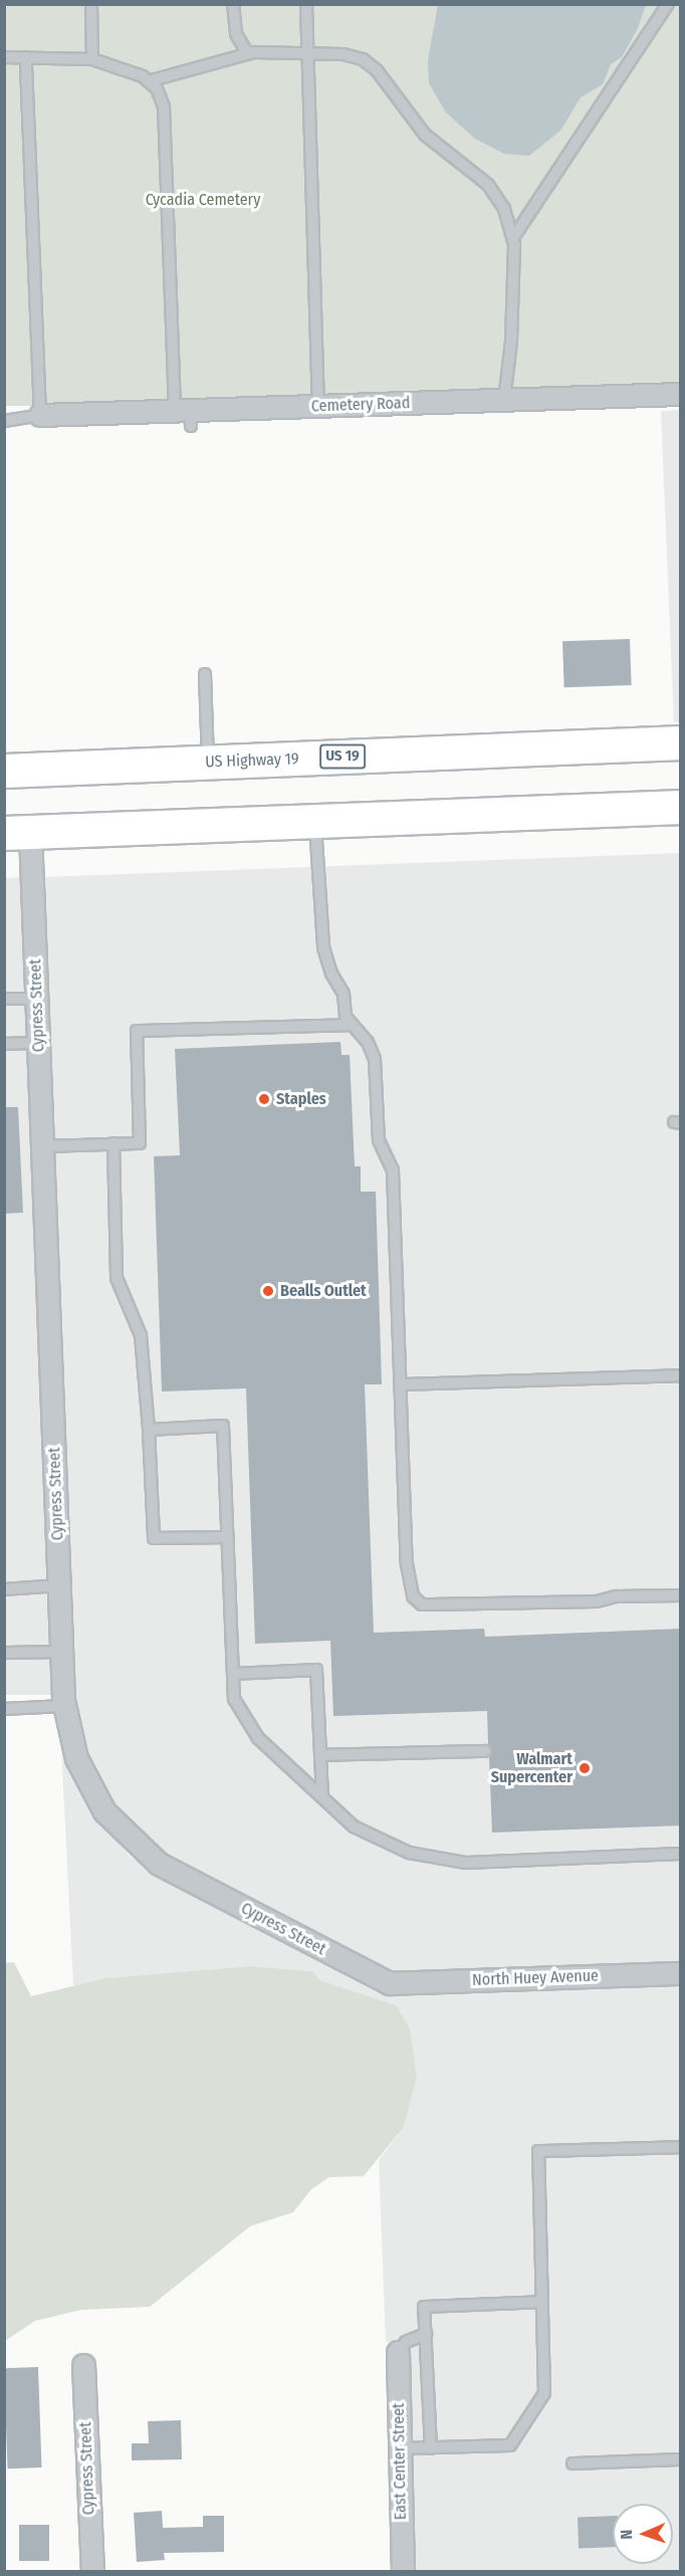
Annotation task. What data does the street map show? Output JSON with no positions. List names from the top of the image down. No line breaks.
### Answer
{"streets":{"highway":["US 19","US Highway 19"],"street":["Cemetery Road","Cypress Street","North Huey Avenue","East Center Street"]},"crossings":[["Cypress Street","North Huey Avenue"]],"parks":["Cycadia Cemetery"],"places":["Staples","Bealls Outlet","Walmart Supercenter"],"north":"left"}
